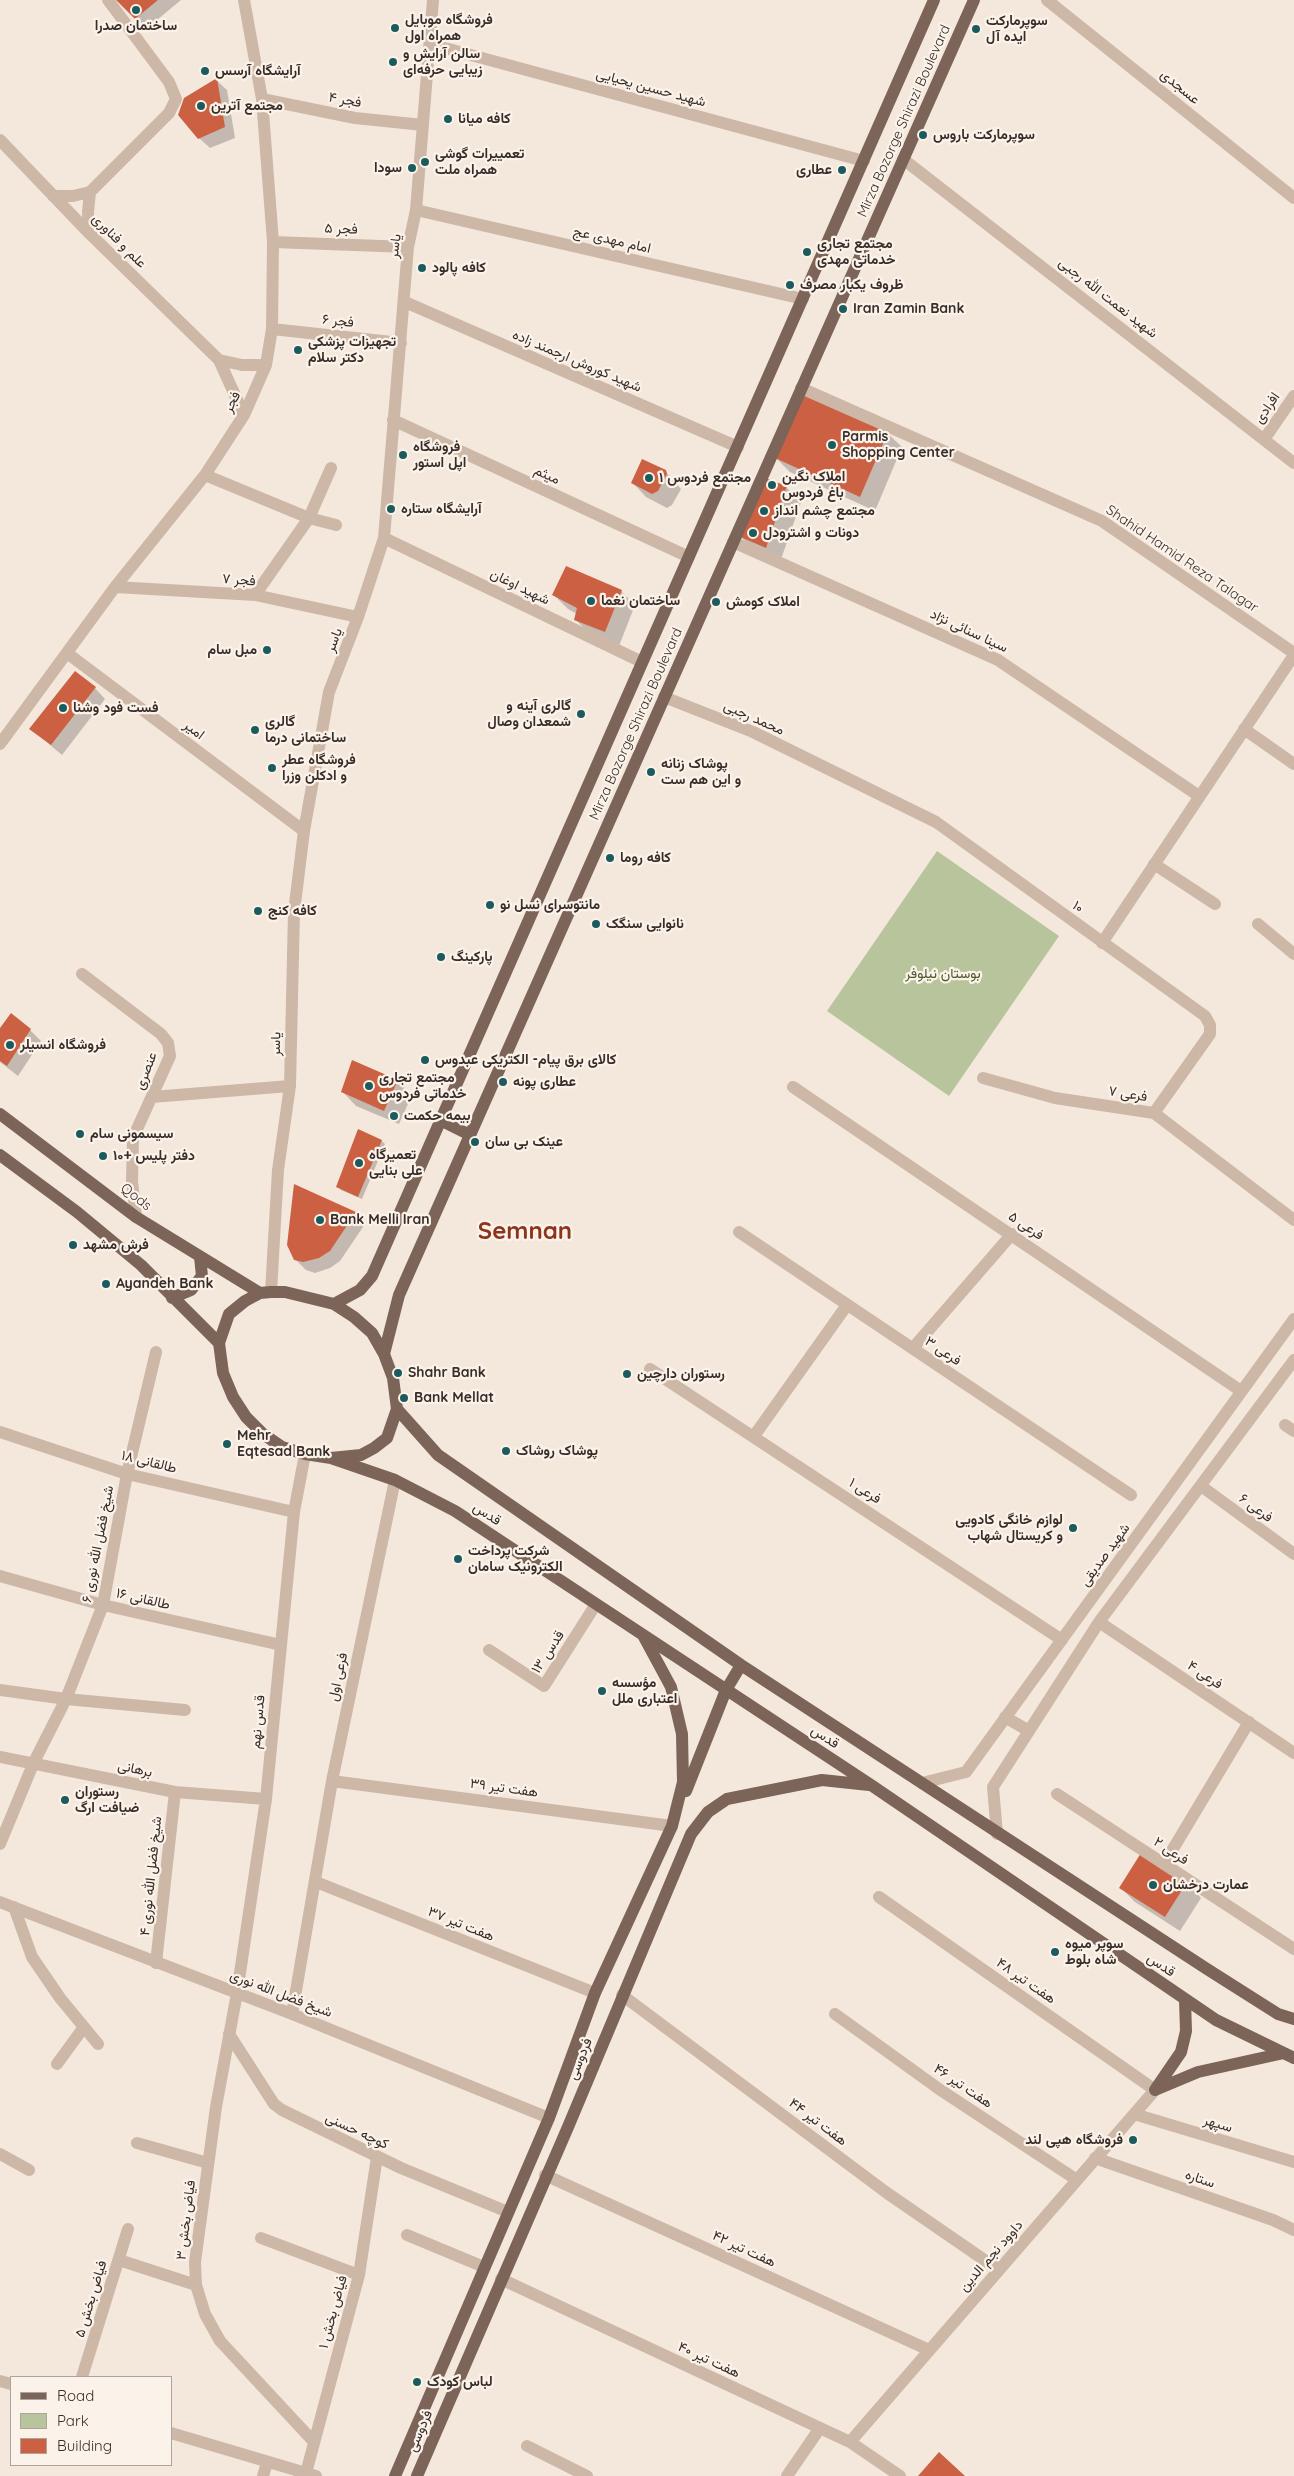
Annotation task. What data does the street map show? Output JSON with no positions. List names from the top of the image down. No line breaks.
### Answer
{"streets":{"main road":["Mirza Bozorge Shirazi Boulevard","Qods","قدس","فردوسی"],"street":["عسجدی","شهید حسین یحیایی","فجر ۴","فجر ۵","امام مهدی عج","علم و فناوری","یاسر","شهید نعمت الله رجبی","فجر ۶","شهید کوروش ارجمند زاده","فجر","افرادی","میثم","Shahid Hamid Reza Talagar","فجر ۷","شهید اوغان","سینا سنائی نژاد","محمد رجبی","امیر","۱۰","عنصری","فرعی ۷","فرعی ۵","فرعی ۳","طالقانی ۱۸","فرعی ۱","فرعی ۶","شیخ فضل الله نوری ۶","شهید صدیقی","طالقانی ۱۶","قدس ۱۳","فرعی ۴","فرعی اول","قدس نهم","برهانی","هفت تیر ۳۹","فرعی ۲","شیخ فضل الله نوری ۴","هفت تیر ۳۷","هفت تیر ۴۸","شیخ فضل الله نوری","هفت تیر ۴۶","هفت تیر ۴۴","سپهر","کوچه حسنی","ستاره","فیاض بخش ۳","هفت تیر ۴۲","داوود نجم الدین","فیاض بخش ۵","فیاض بخش ۱","هفت تیر ۴۰"]},"crossings":[["شهید حسین یحیایی","Mirza Bozorge Shirazi Boulevard"],["شهید حسین یحیایی","یاسر"],["فجر ۴","یاسر"],["فجر ۴","فجر"],["Mirza Bozorge Shirazi Boulevard","امام مهدی عج"],["Mirza Bozorge Shirazi Boulevard","یاسر"],["Mirza Bozorge Shirazi Boulevard","شهید نعمت الله رجبی"],["Mirza Bozorge Shirazi Boulevard","شهید کوروش ارجمند زاده"],["Mirza Bozorge Shirazi Boulevard","میثم"],["Mirza Bozorge Shirazi Boulevard","Shahid Hamid Reza Talagar"],["Mirza Bozorge Shirazi Boulevard","شهید اوغان"],["Mirza Bozorge Shirazi Boulevard","سینا سنائی نژاد"],["Mirza Bozorge Shirazi Boulevard","محمد رجبی"],["Mirza Bozorge Shirazi Boulevard","Qods"],["Mirza Bozorge Shirazi Boulevard","قدس"],["Mirza Bozorge Shirazi Boulevard","قدس نهم"],["فجر ۵","یاسر"],["فجر ۵","فجر"],["امام مهدی عج","یاسر"],["یاسر","فجر ۶"],["یاسر","شهید کوروش ارجمند زاده"],["یاسر","میثم"],["یاسر","فجر ۷"],["یاسر","شهید اوغان"],["یاسر","امیر"],["یاسر","Qods"],["یاسر","قدس"],["یاسر","قدس نهم"],["شهید نعمت الله رجبی","افرادی"],["فجر ۶","فجر"],["فجر","فجر ۷"],["فجر","امیر"],["محمد رجبی","۱۰"],["۱۰","فرعی ۷"],["عنصری","Qods"],["Qods","قدس"],["Qods","قدس نهم"],["فرعی ۵","شهید صدیقی"],["طالقانی ۱۸","شیخ فضل الله نوری ۶"],["طالقانی ۱۸","قدس نهم"],["فرعی ۱","شهید صدیقی"],["قدس","شهید صدیقی"],["قدس","قدس ۱۳"],["قدس","فرعی اول"],["قدس","قدس نهم"],["قدس","فردوسی"],["شیخ فضل الله نوری ۶","طالقانی ۱۶"],["شیخ فضل الله نوری ۶","برهانی"],["طالقانی ۱۶","قدس نهم"],["فرعی اول","هفت تیر ۳۹"],["فرعی اول","هفت تیر ۳۷"],["فرعی اول","شیخ فضل الله نوری"],["قدس نهم","برهانی"],["قدس نهم","شیخ فضل الله نوری"],["قدس نهم","فیاض بخش ۳"],["برهانی","شیخ فضل الله نوری ۴"],["هفت تیر ۳۹","فردوسی"],["شیخ فضل الله نوری ۴","شیخ فضل الله نوری"],["هفت تیر ۳۷","فردوسی"],["هفت تیر ۴۸","داوود نجم الدین"],["شیخ فضل الله نوری","فردوسی"],["شیخ فضل الله نوری","فیاض بخش ۳"],["فردوسی","هفت تیر ۴۴"],["فردوسی","کوچه حسنی"],["فردوسی","هفت تیر ۴۲"],["فردوسی","هفت تیر ۴۰"],["هفت تیر ۴۶","داوود نجم الدین"],["هفت تیر ۴۴","داوود نجم الدین"],["سپهر","داوود نجم الدین"],["کوچه حسنی","فیاض بخش ۳"],["کوچه حسنی","فیاض بخش ۱"],["ستاره","داوود نجم الدین"],["فیاض بخش ۳","فیاض بخش ۱"],["هفت تیر ۴۲","داوود نجم الدین"],["داوود نجم الدین","هفت تیر ۴۰"]],"districts":["Semnan"],"parks":["بوستان نیلوفر"],"places":["ساختمان صدرا","فروشگاه موبایل همراه اول","سوپرمارکت ایده آل","سالن آرایش و زیبایی حرفه‌ای","آرایشگاه آرسس","مجتمع آترین","کافه میانا","سوپرمارکت باروس","تعمییرات گوشی همراه ملت","سودا","عطاری","مجتمع تجاری خدماتی مهدی","کافه پالود","ظروف یکبار مصرف","Iran Zamin Bank","تجهیزات پزشکی دکتر سلام","Parmis Shopping Center","فروشگاه اپل استور","مجتمع فردوس ۱","املاک نگین باغ فردوس","آرایشگاه ستاره","مجتمع چشم انداز","دونات و اشترودل","ساختمان نغما","املاک کومش","مبل سام","فست فود وشنا","گالری آینه و شمعدان وصال","گالری ساختمانی درما","فروشگاه عطر و ادکلن وزرا","پوشاک زنانه و این هم ست","کافه روما","مانتوسرای نسل نو","کافه کنج","نانوایی سنگک","پارکینگ","فروشگاه انسیلر","کالای برق پیام- الکتریکی عبدوس","عطاری پونه","مجتمع تجاری خدماتی فردوس","بیمه حکمت","سیسمونی سام","عینک بی سان","دفتر پلیس +۱۰","تعمیرگاه علی بنایی","Bank Melli Iran","فرش مشهد","Ayandeh Bank","Shahr Bank","رستوران دارچین","Bank Mellat","Mehr Eqtesad Bank","پوشاک روشاک","لوازم خانگی کادویی و کریستال شهاب","شرکت پرداخت الکترونیک سامان","مؤسسه اعتباری ملل","رستوران ضیافت ارگ","عمارت درخشان","سوپر میوه شاه بلوط","فروشگاه هپی لند","لباس کودک"],"legend":["Road","Park","Building"]}
